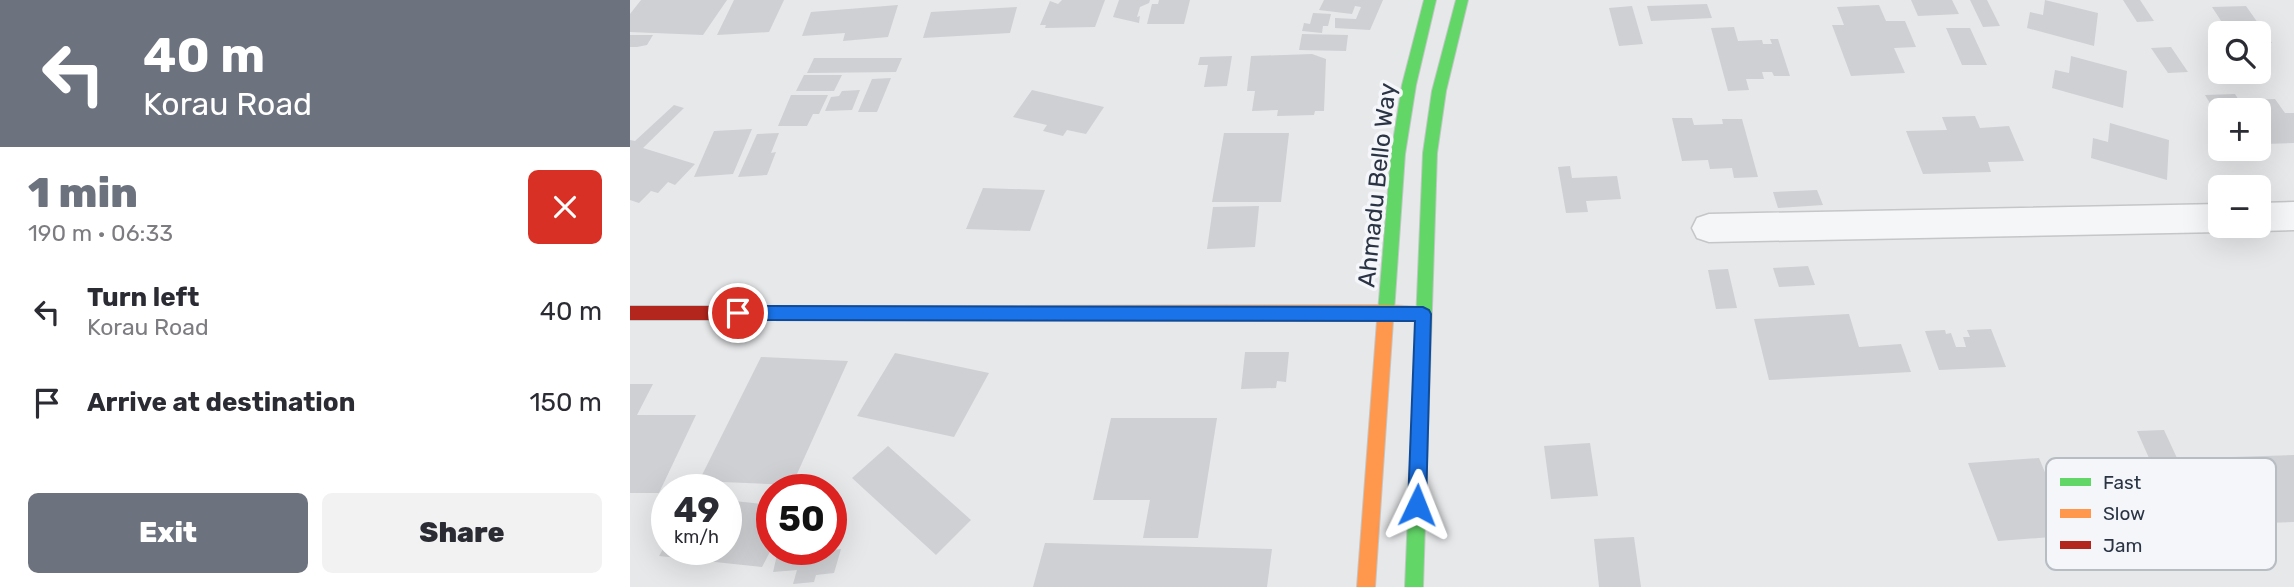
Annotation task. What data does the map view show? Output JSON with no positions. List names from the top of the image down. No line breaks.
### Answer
{"streets":{"main road":["Ahmadu Bello Way"]},"legend":["Fast","Slow","Jam"],"page":{"turn":["40 m","Korau Road"],"map_buttons":["+","−"],"heading":["1 min","190 m · 06:33"],"list":[{"name":"Turn left","note":"Korau Road","value":"40 m"},{"name":"Arrive at destination","value":"150 m"}],"speed":"49 km/h","limit":"50","buttons":["Exit","Share"]}}
